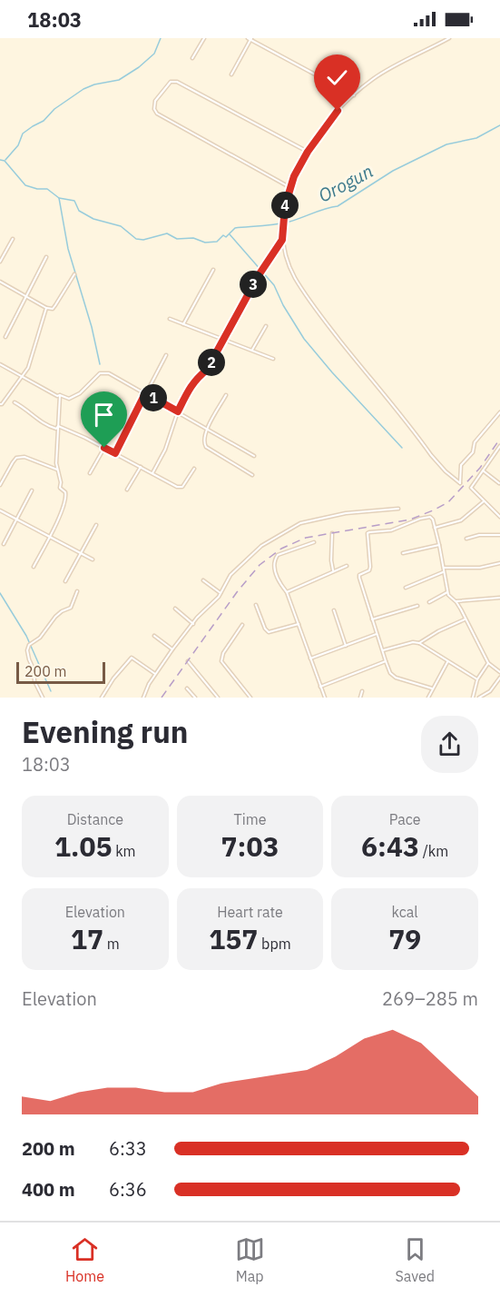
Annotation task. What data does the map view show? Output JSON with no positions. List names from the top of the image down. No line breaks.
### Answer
{"water":["Orogun"],"scale_bar":"200 m","page":{"status":"18:03","pins":["4","3","2","1"],"scale":"200 m","heading":["Evening run","18:03"],"stats":[["Distance","1.05 km"],["Time","7:03"],["Pace","6:43 /km"],["Elevation","17 m"],["Heart rate","157 bpm"],["kcal","79"]],"chart":["Elevation","269–285 m"],"list":[{"name":"200 m","note":"6:33"},{"name":"400 m","note":"6:36"}],"tabs":["Home","Map","Saved"]}}
